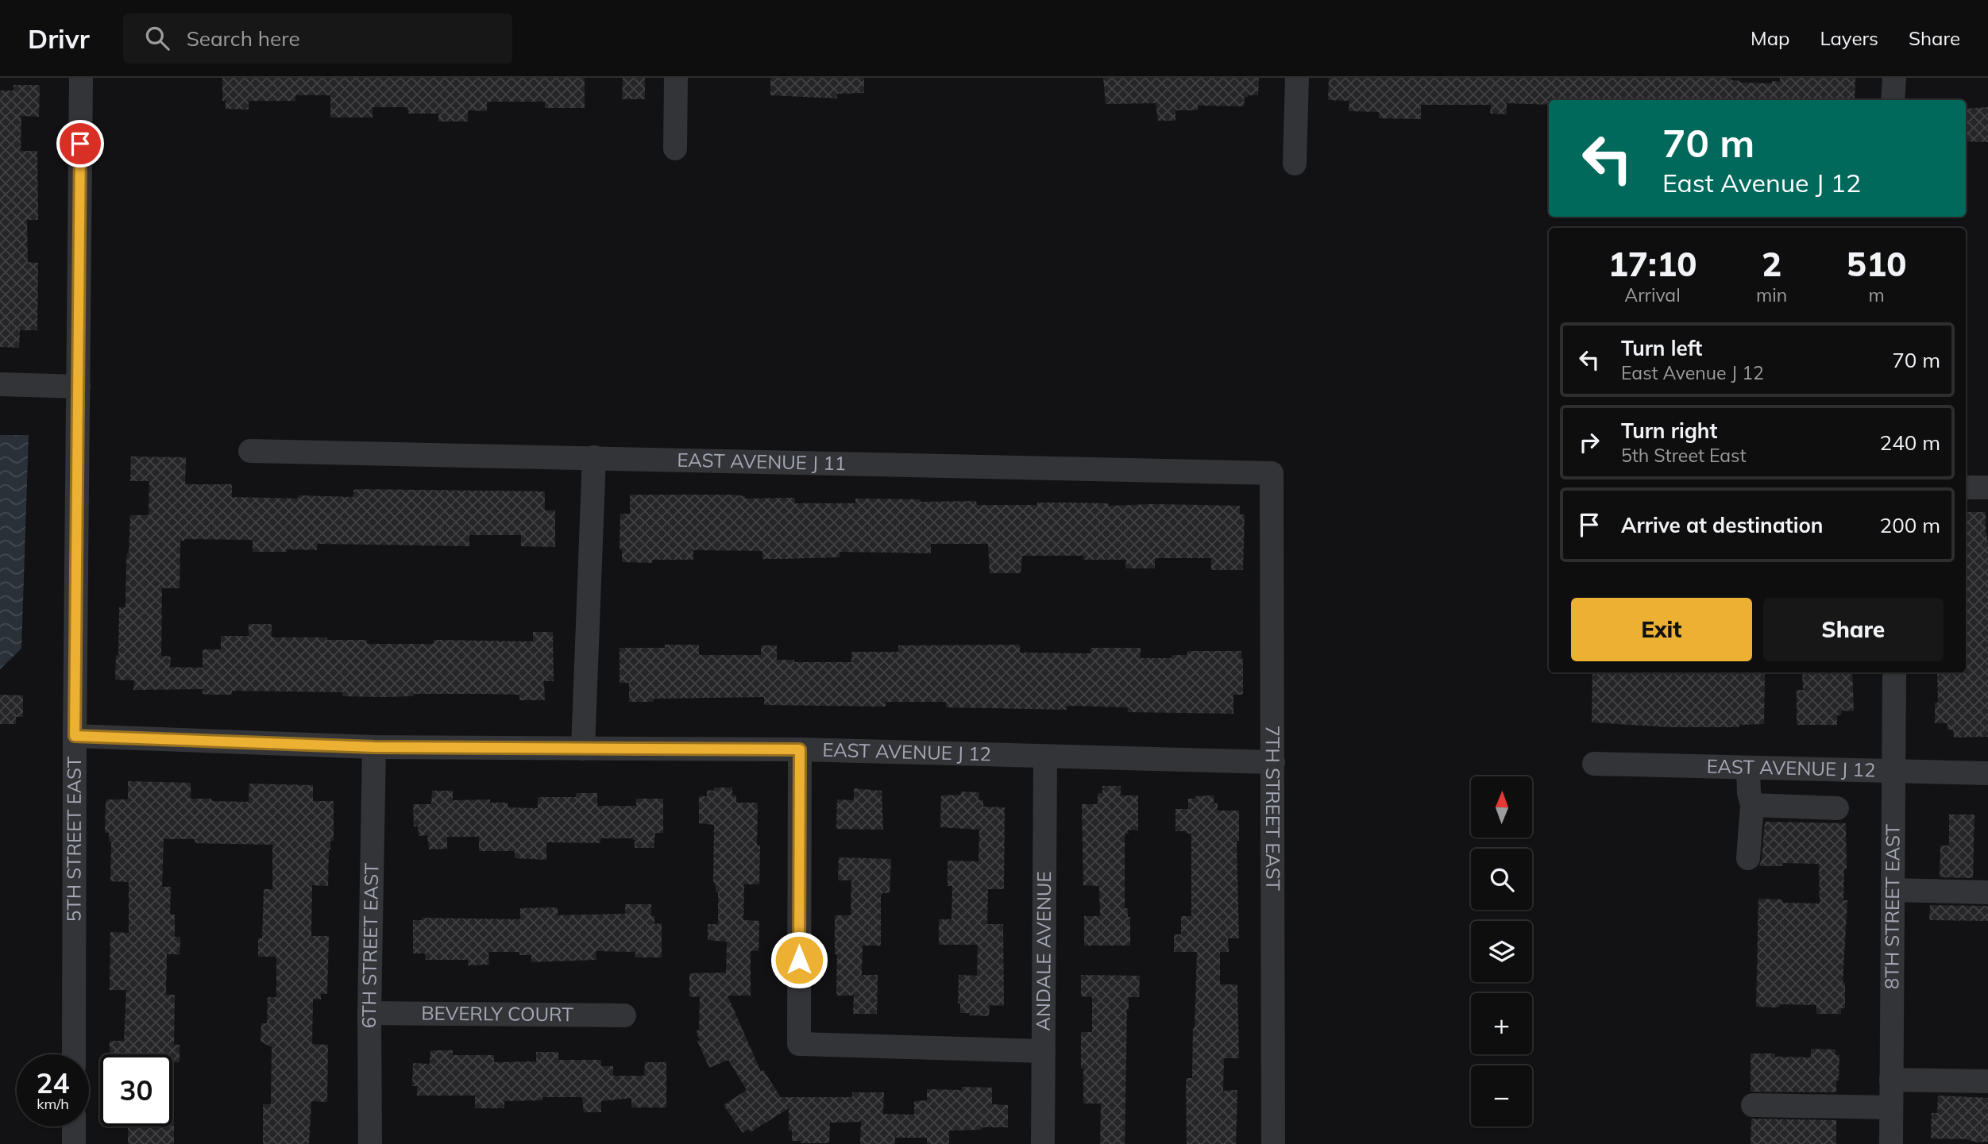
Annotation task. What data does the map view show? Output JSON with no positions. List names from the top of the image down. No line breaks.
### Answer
{"streets":{"street":["EAST AVENUE J 11","EAST AVENUE J 12","7TH STREET EAST","5TH STREET EAST","8TH STREET EAST","6TH STREET EAST","ANDALE AVENUE","BEVERLY COURT"]},"crossings":[["EAST AVENUE J 11","7TH STREET EAST"],["EAST AVENUE J 12","7TH STREET EAST"],["EAST AVENUE J 12","5TH STREET EAST"],["EAST AVENUE J 12","8TH STREET EAST"],["EAST AVENUE J 12","6TH STREET EAST"],["EAST AVENUE J 12","ANDALE AVENUE"],["6TH STREET EAST","BEVERLY COURT"]],"north":"top","page":{"header":"Drivr","search":"Search here","nav":["Map","Layers","Share"],"turn":["70 m","East Avenue J 12"],"eta":["17:10","Arrival","2","min","510","m"],"list":[{"name":"Turn left","note":"East Avenue J 12","value":"70 m"},{"name":"Turn right","note":"5th Street East","value":"240 m"},{"name":"Arrive at destination","value":"200 m"}],"buttons":["Exit","Share"],"map_buttons":["+","−"],"speed":"24 km/h","limit":"30"}}
